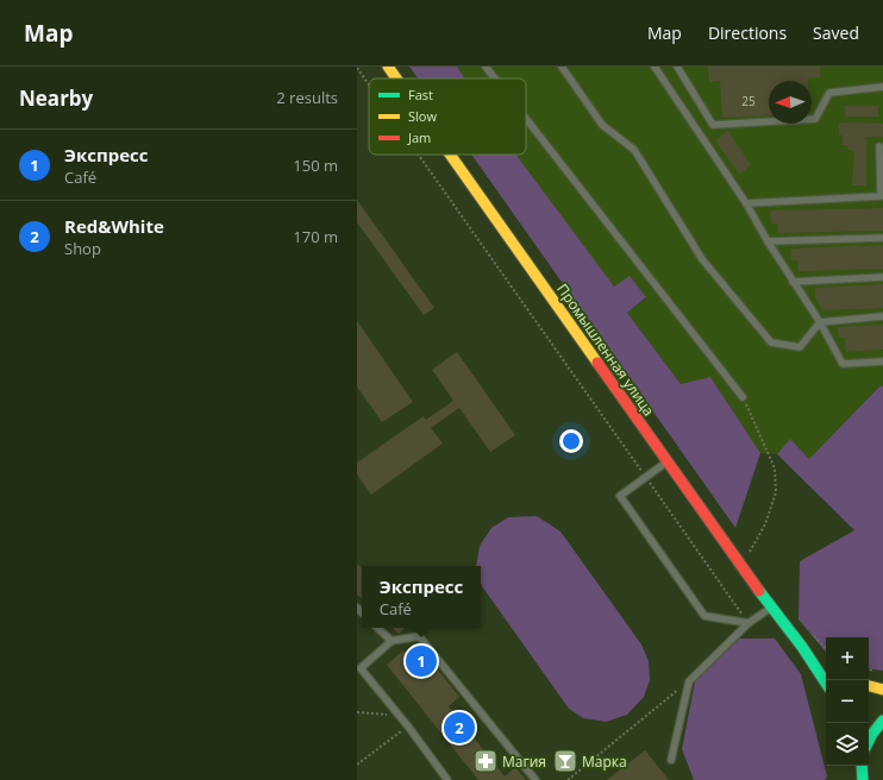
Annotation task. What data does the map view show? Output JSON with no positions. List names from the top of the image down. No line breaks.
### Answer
{"streets":{"street":["Промышленная улица"]},"places":{"pharmacy":["Магия"],"bar":["Марка"]},"house_numbers":["25"],"legend":["Fast","Slow","Jam"],"north":"left","page":{"header":"Map","nav":["Map","Directions","Saved"],"heading":["Nearby","2 results"],"list":[{"mark":"1","name":"Экспресс","note":"Café","value":"150 m"},{"mark":"2","name":"Red&White","note":"Shop","value":"170 m"}],"popup":["Экспресс","Café"],"map_buttons":["+","−"],"pins":["1","2"]}}
